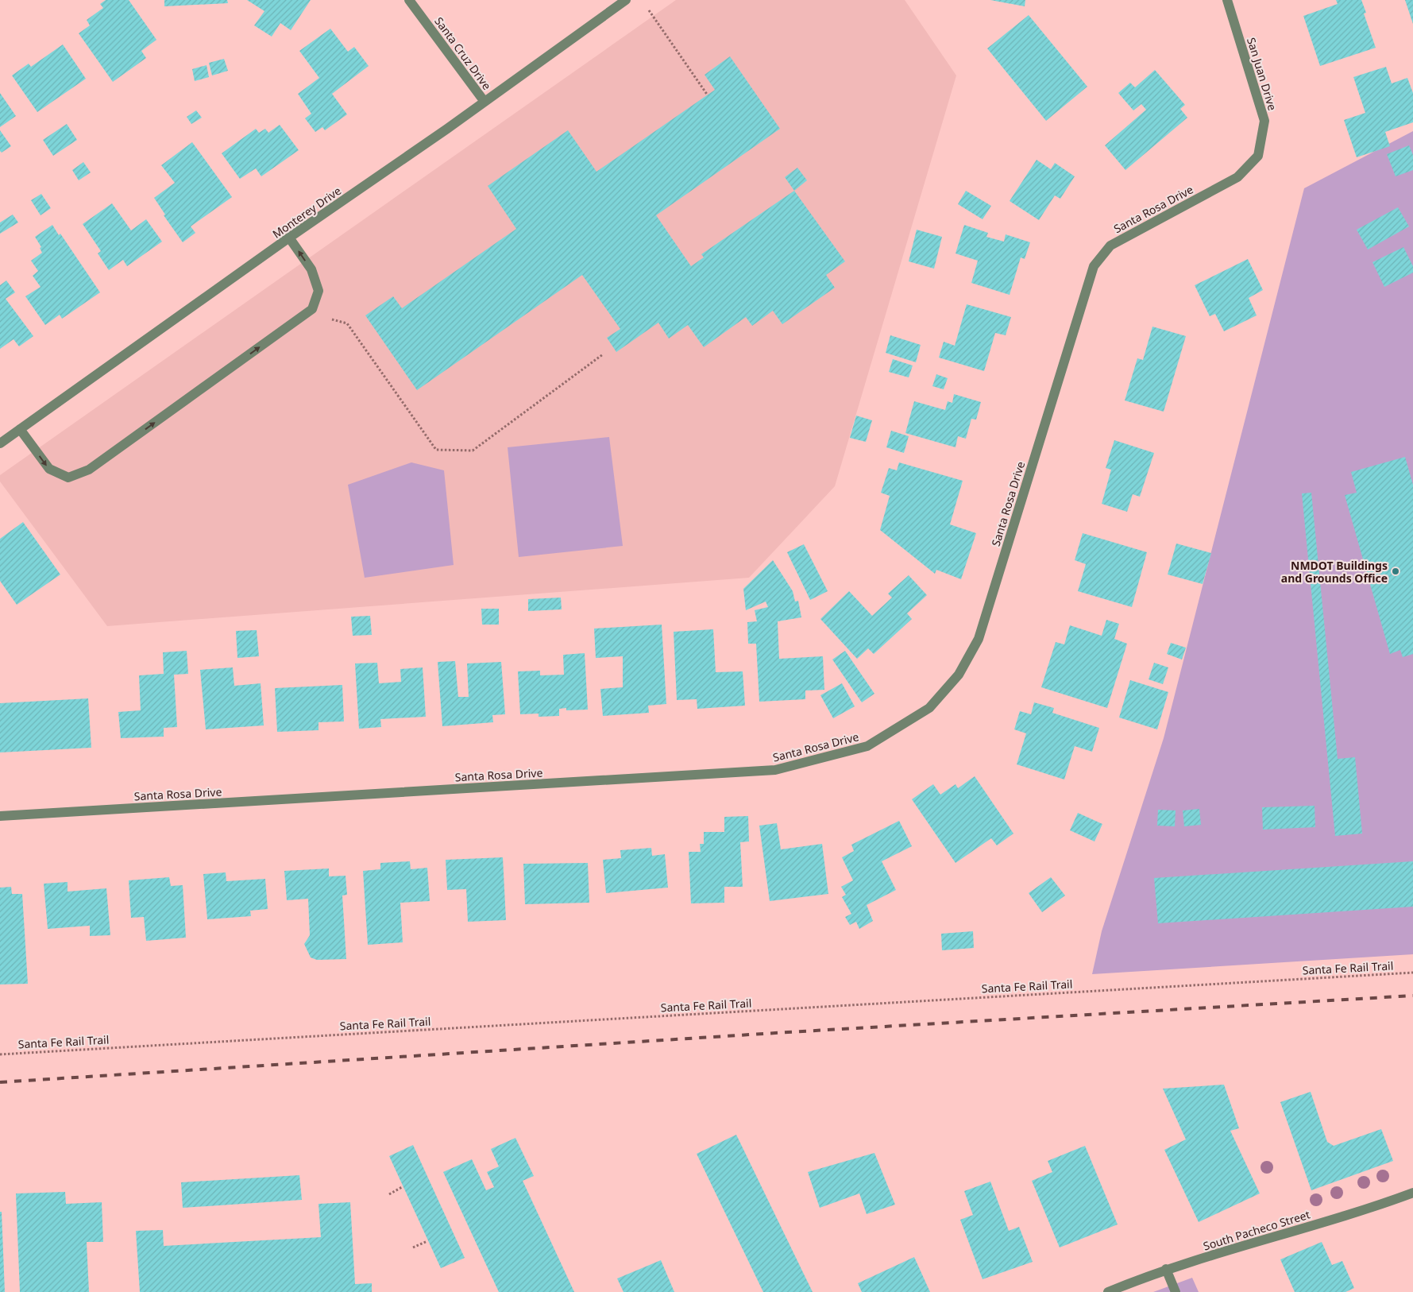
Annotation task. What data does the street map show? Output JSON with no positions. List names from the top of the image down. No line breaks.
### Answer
{"streets":{"street":["Santa Cruz Drive","San Juan Drive","Santa Rosa Drive","Monterey Drive","South Pacheco Street"],"path":["Santa Fe Rail Trail"]},"crossings":[["Santa Cruz Drive","Monterey Drive"],["San Juan Drive","Santa Rosa Drive"]],"places":["NMDOT Buildings and Grounds Office"]}
